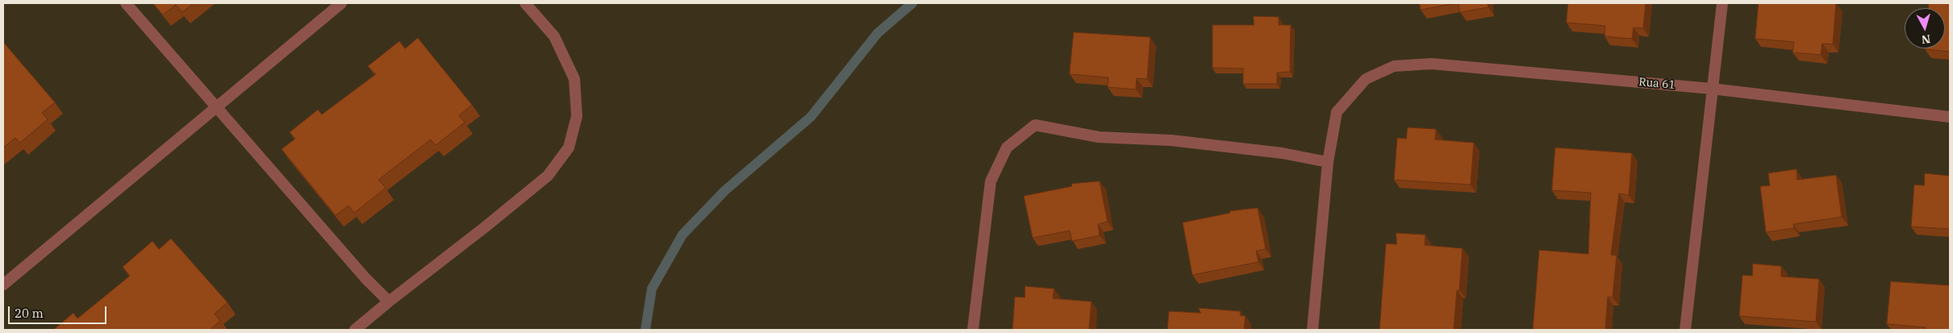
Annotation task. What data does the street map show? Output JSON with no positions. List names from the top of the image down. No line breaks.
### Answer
{"streets":{"street":["Rua 61"]},"scale_bar":"20 m","north":"bottom"}
